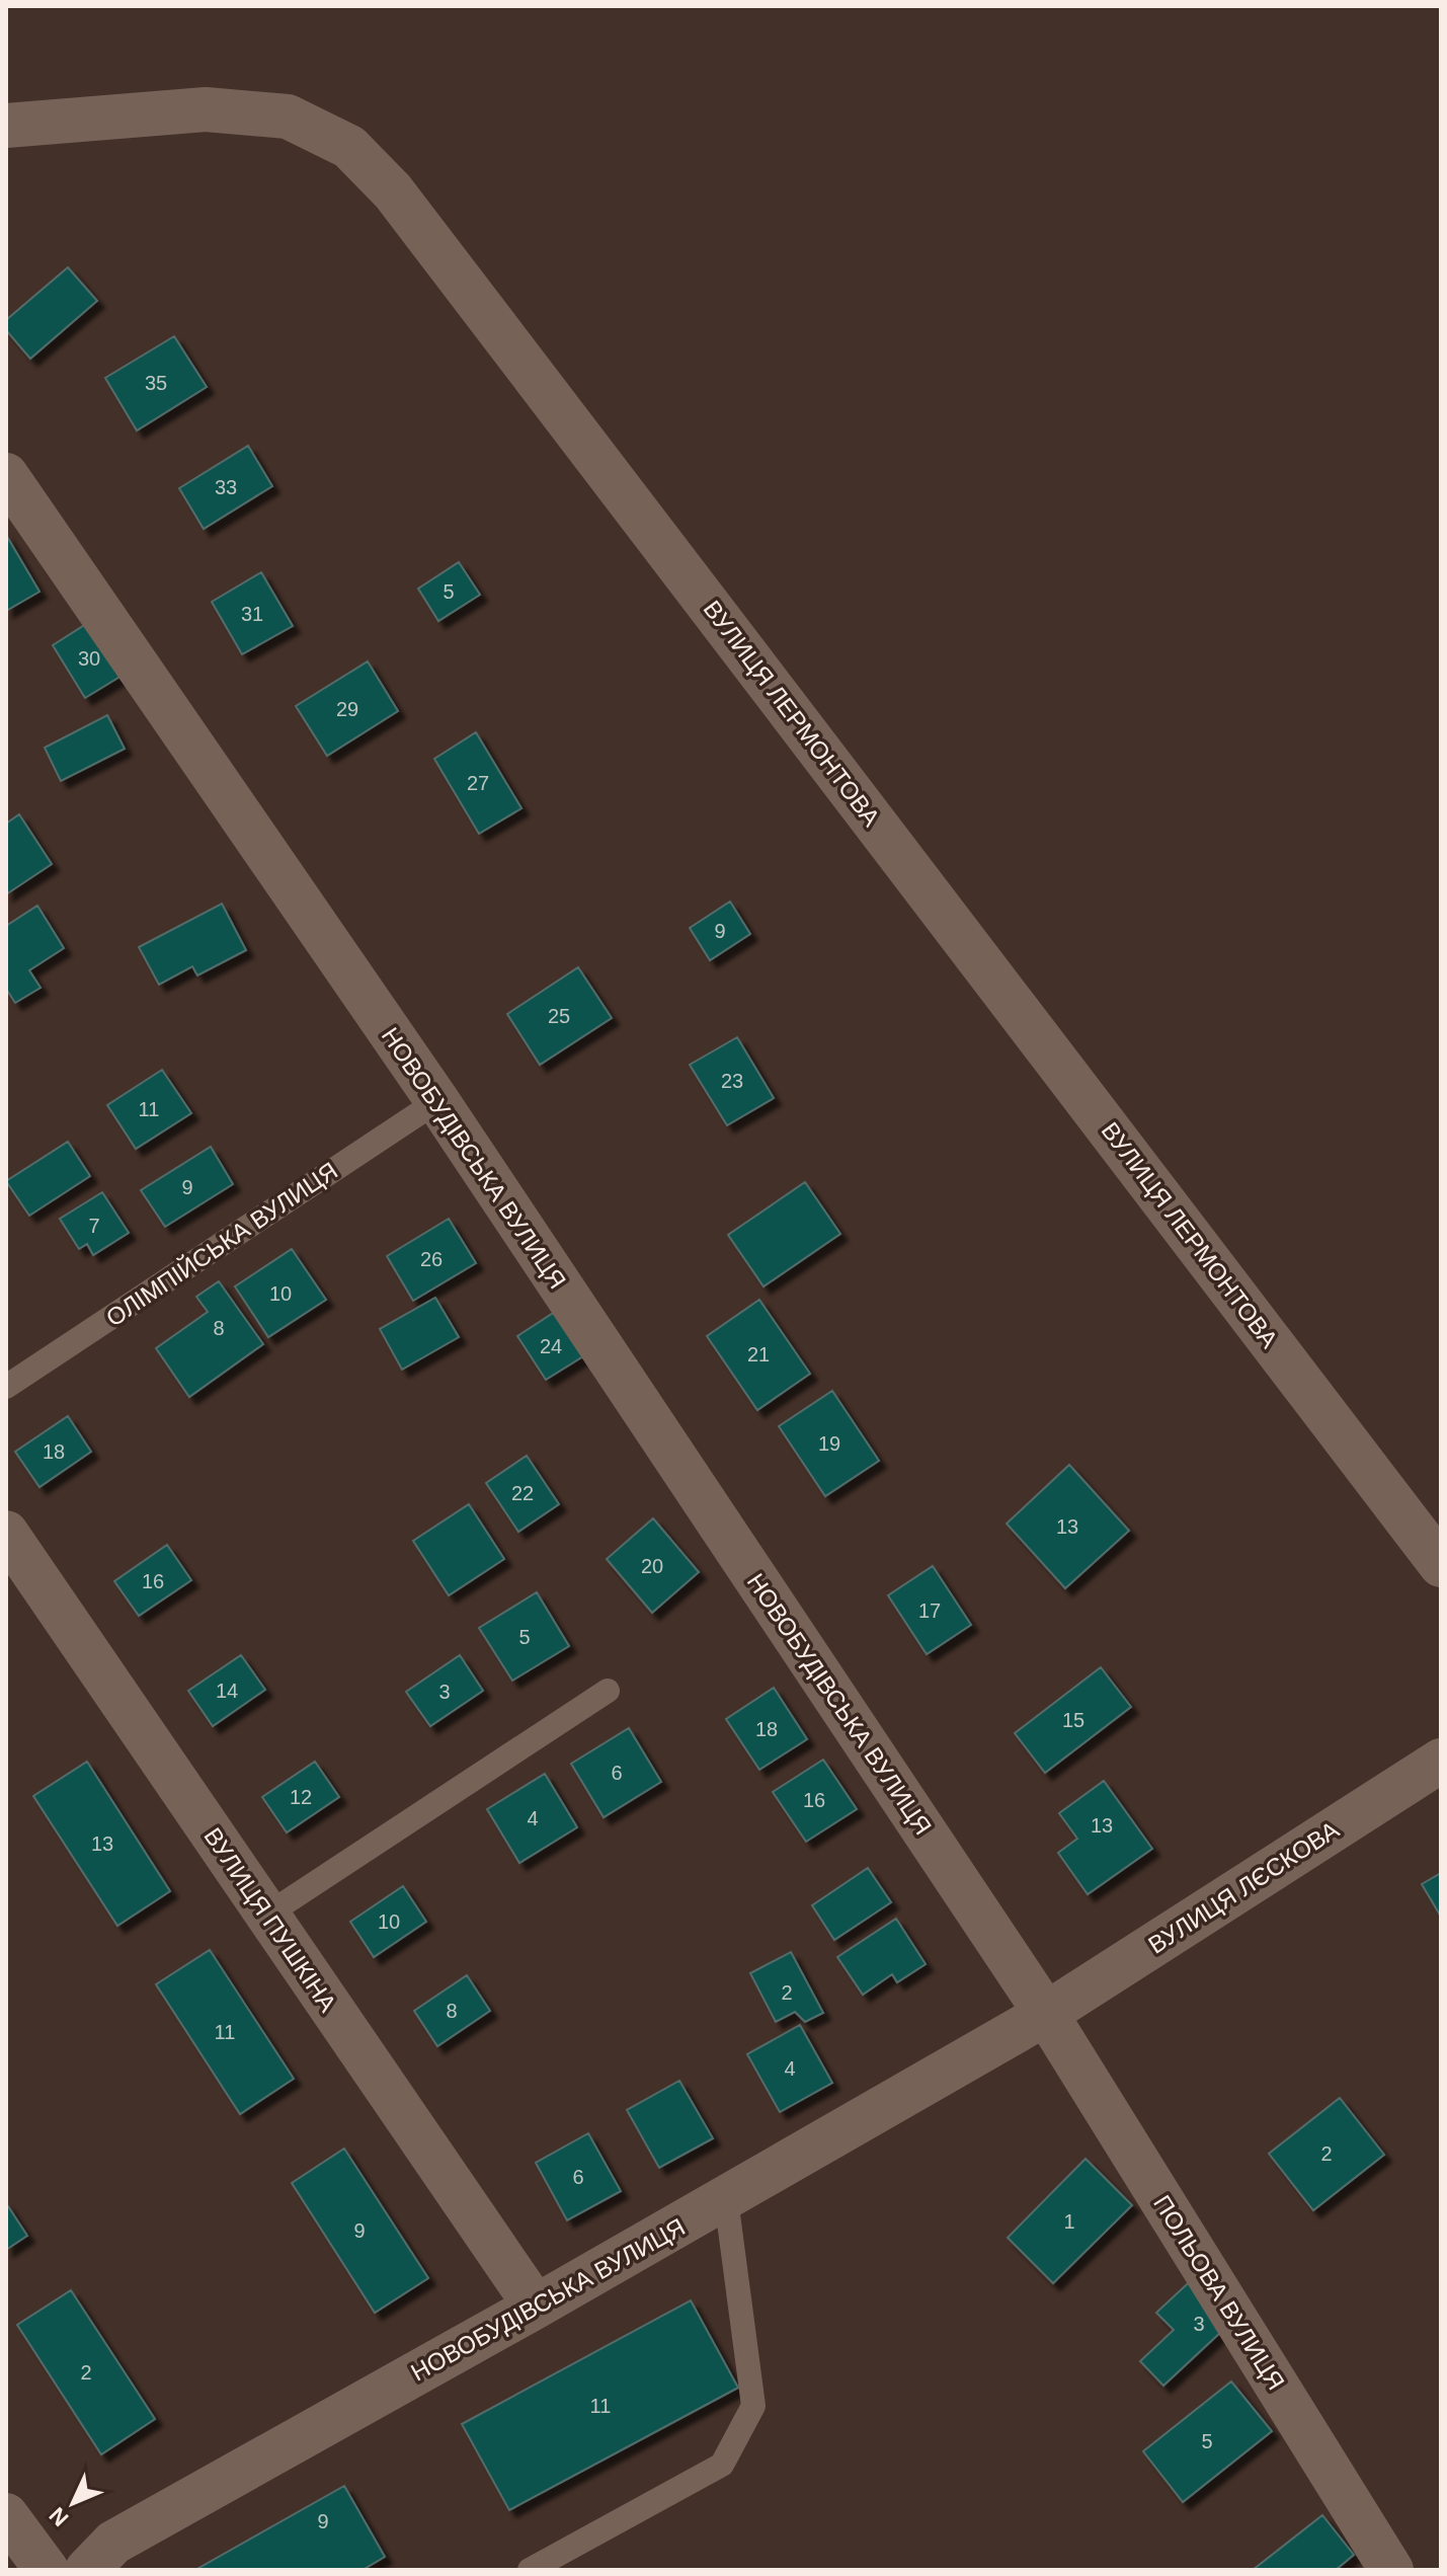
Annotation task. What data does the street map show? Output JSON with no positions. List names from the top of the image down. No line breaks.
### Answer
{"streets":{"street":["ВУЛИЦЯ ЛЕРМОНТОВА","НОВОБУДІВСЬКА ВУЛИЦЯ","ВУЛИЦЯ ЛЄСКОВА","ВУЛИЦЯ ПУШКІНА","ПОЛЬОВА ВУЛИЦЯ"],"lane":["ОЛІМПІЙСЬКА ВУЛИЦЯ"]},"crossings":[["НОВОБУДІВСЬКА ВУЛИЦЯ","ОЛІМПІЙСЬКА ВУЛИЦЯ"],["НОВОБУДІВСЬКА ВУЛИЦЯ","ВУЛИЦЯ ЛЄСКОВА"],["НОВОБУДІВСЬКА ВУЛИЦЯ","ВУЛИЦЯ ПУШКІНА"],["НОВОБУДІВСЬКА ВУЛИЦЯ","ПОЛЬОВА ВУЛИЦЯ"],["ВУЛИЦЯ ЛЄСКОВА","ПОЛЬОВА ВУЛИЦЯ"]],"house_numbers":["35","33","5","31","30","29","27","9","25","23","11","9","7","26","10","8","24","21","19","18","22","13","20","16","17","5","14","3","15","18","6","12","16","4","13","13","10","2","8","11","4","2","6","1","9","3","2","11","5","9"],"north":"bottom left"}
